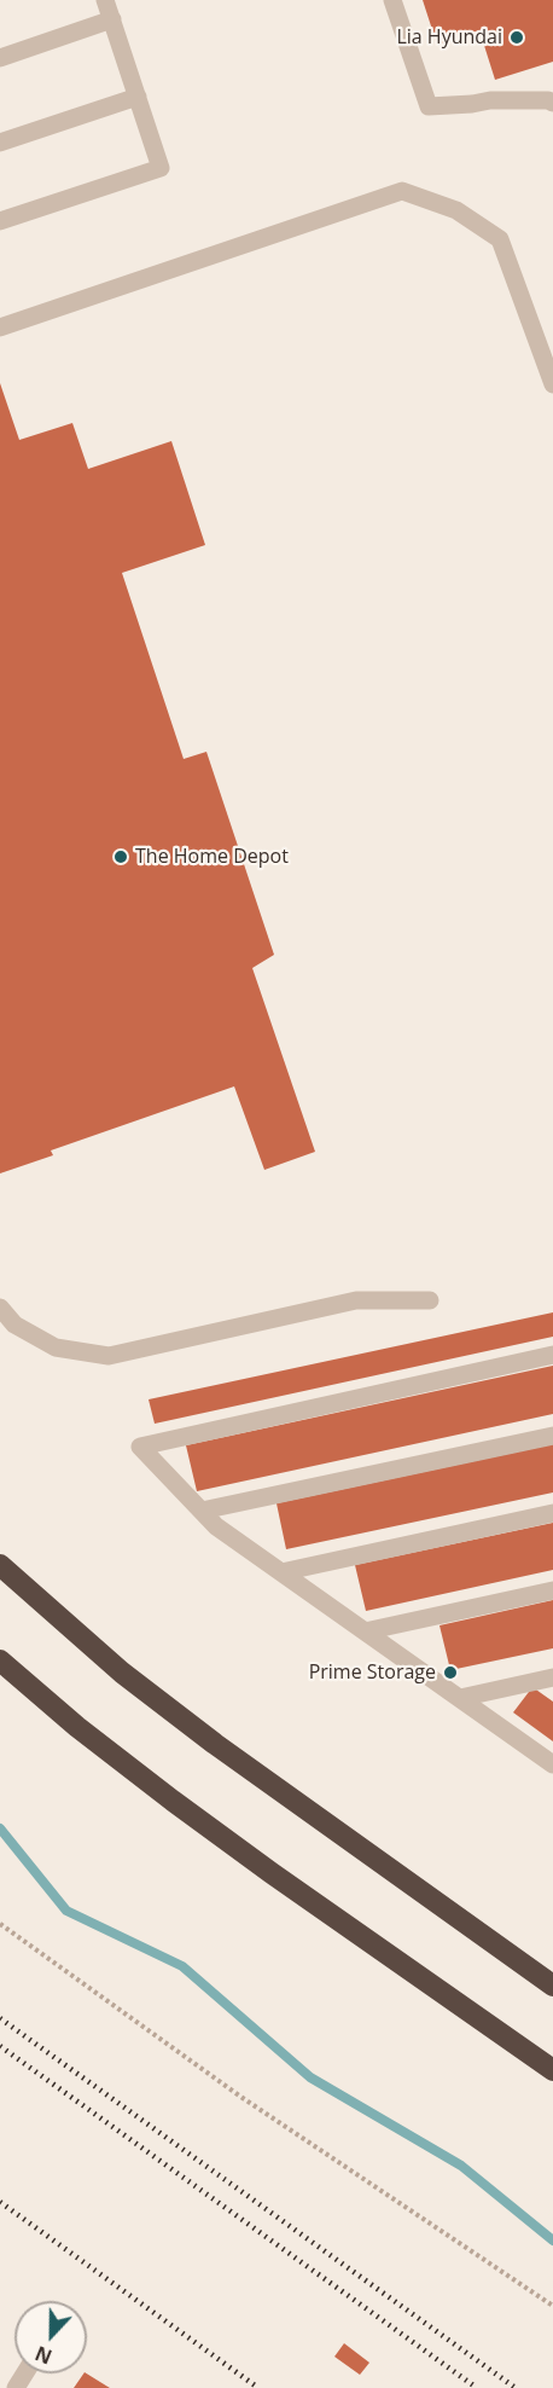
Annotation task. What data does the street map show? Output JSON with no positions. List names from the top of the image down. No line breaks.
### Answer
{"places":["Lia Hyundai","The Home Depot","Prime Storage"],"north":"bottom"}
